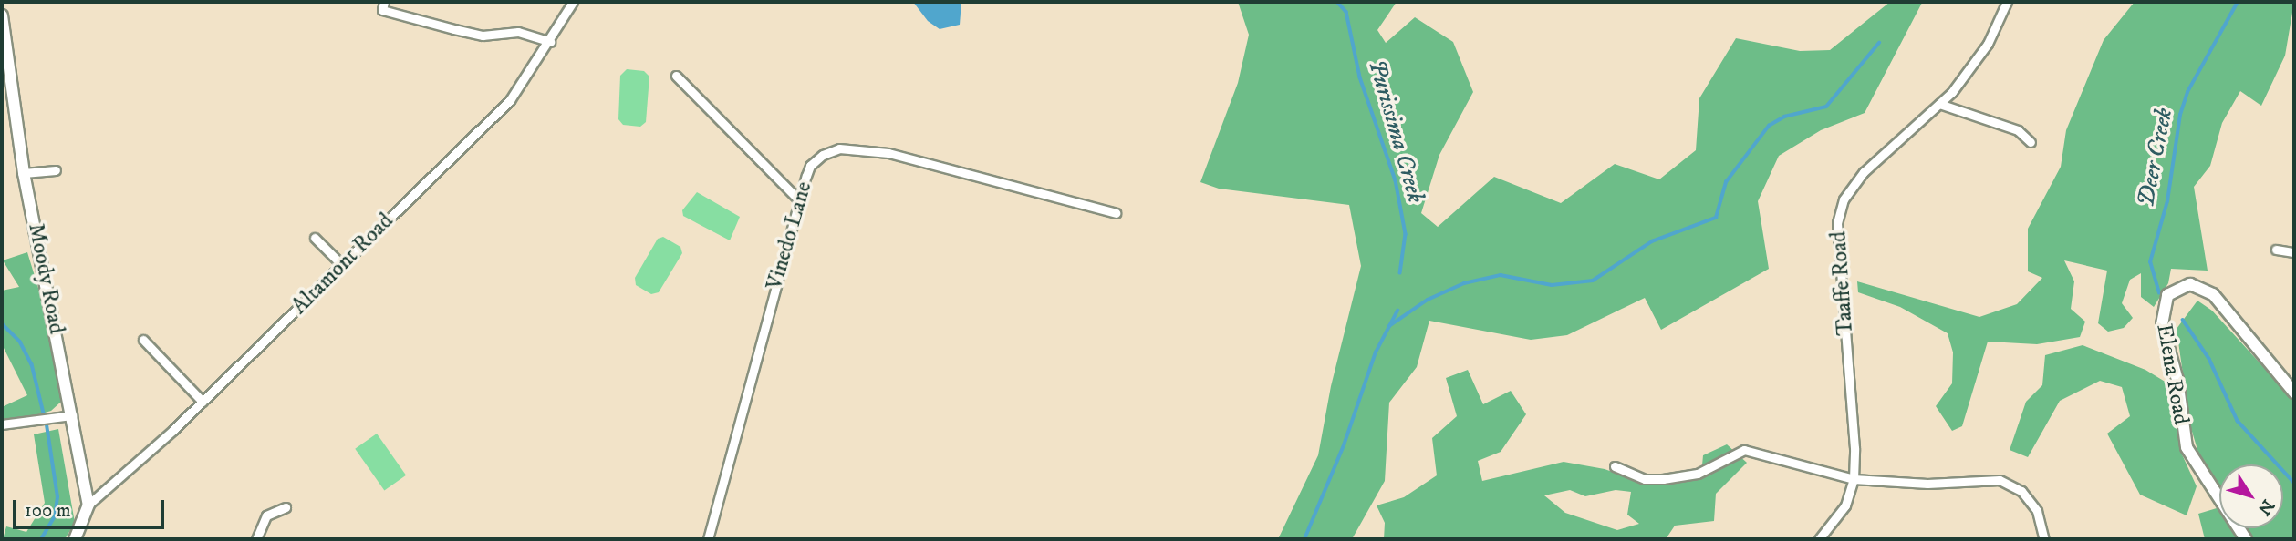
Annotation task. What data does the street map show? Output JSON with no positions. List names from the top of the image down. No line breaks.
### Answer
{"streets":{"street":["Vinedo Lane","Altamont Road","Moody Road","Taaffe Road","Elena Road"]},"crossings":[["Altamont Road","Moody Road"]],"water":["Purissima Creek","Deer Creek"],"scale_bar":"100 m","north":"bottom right"}
